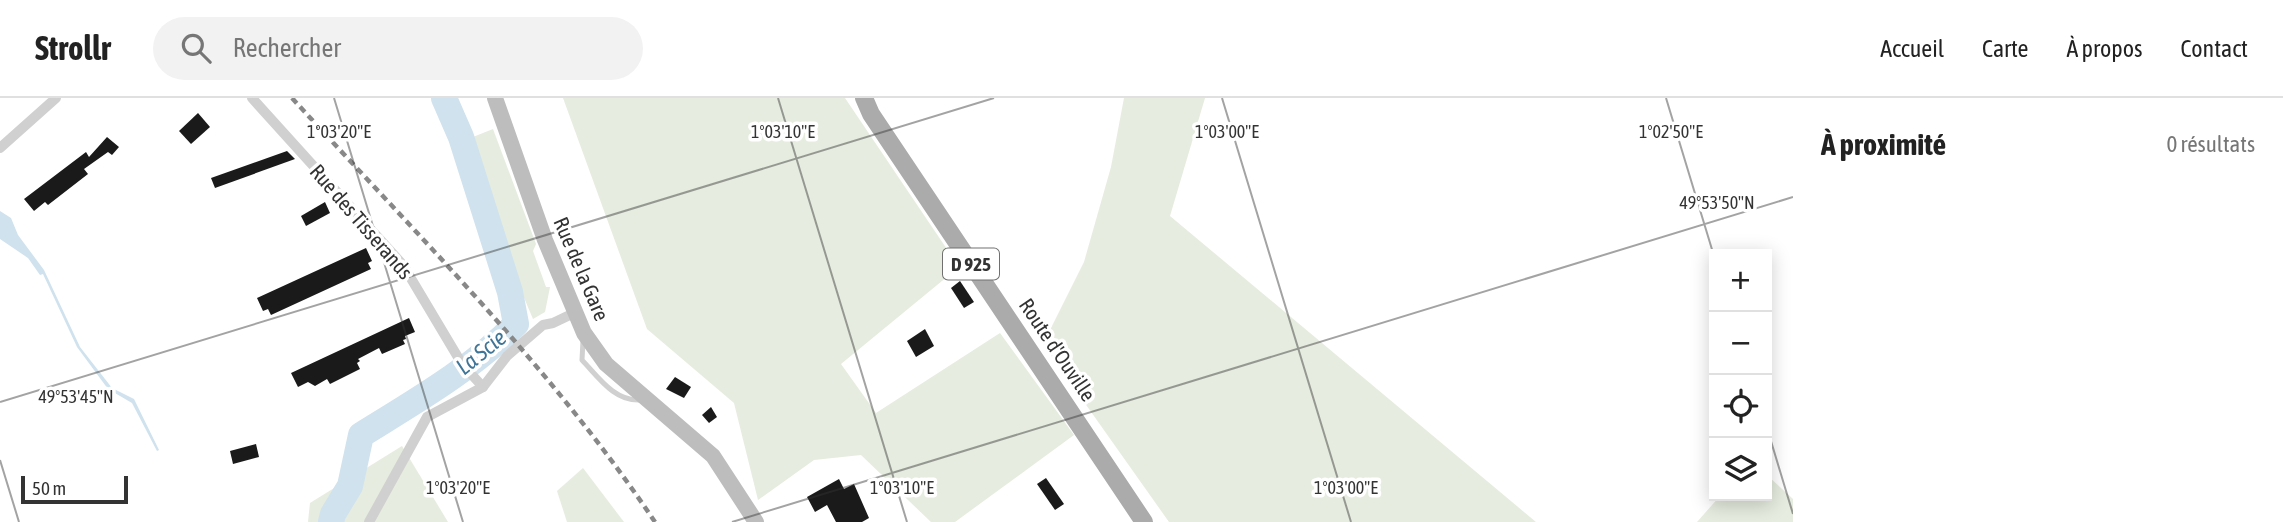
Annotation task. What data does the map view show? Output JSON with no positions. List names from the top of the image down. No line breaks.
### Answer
{"streets":{"main road":["D 925","Route d'Ouville"],"street":["Rue des Tisserands","Rue de la Gare"]},"water":["La Scie"],"scale_bar":"50 m","page":{"header":"Strollr","search":"Rechercher","nav":["Accueil","Carte","À propos","Contact"],"heading":["À proximité","0 résultats"],"map_buttons":["+","−"],"scale":"50 m"},"coordinates":["1°03'20\"E","1°03'10\"E","1°03'00\"E","1°02'50\"E","49°53'50\"N","49°53'45\"N"]}
